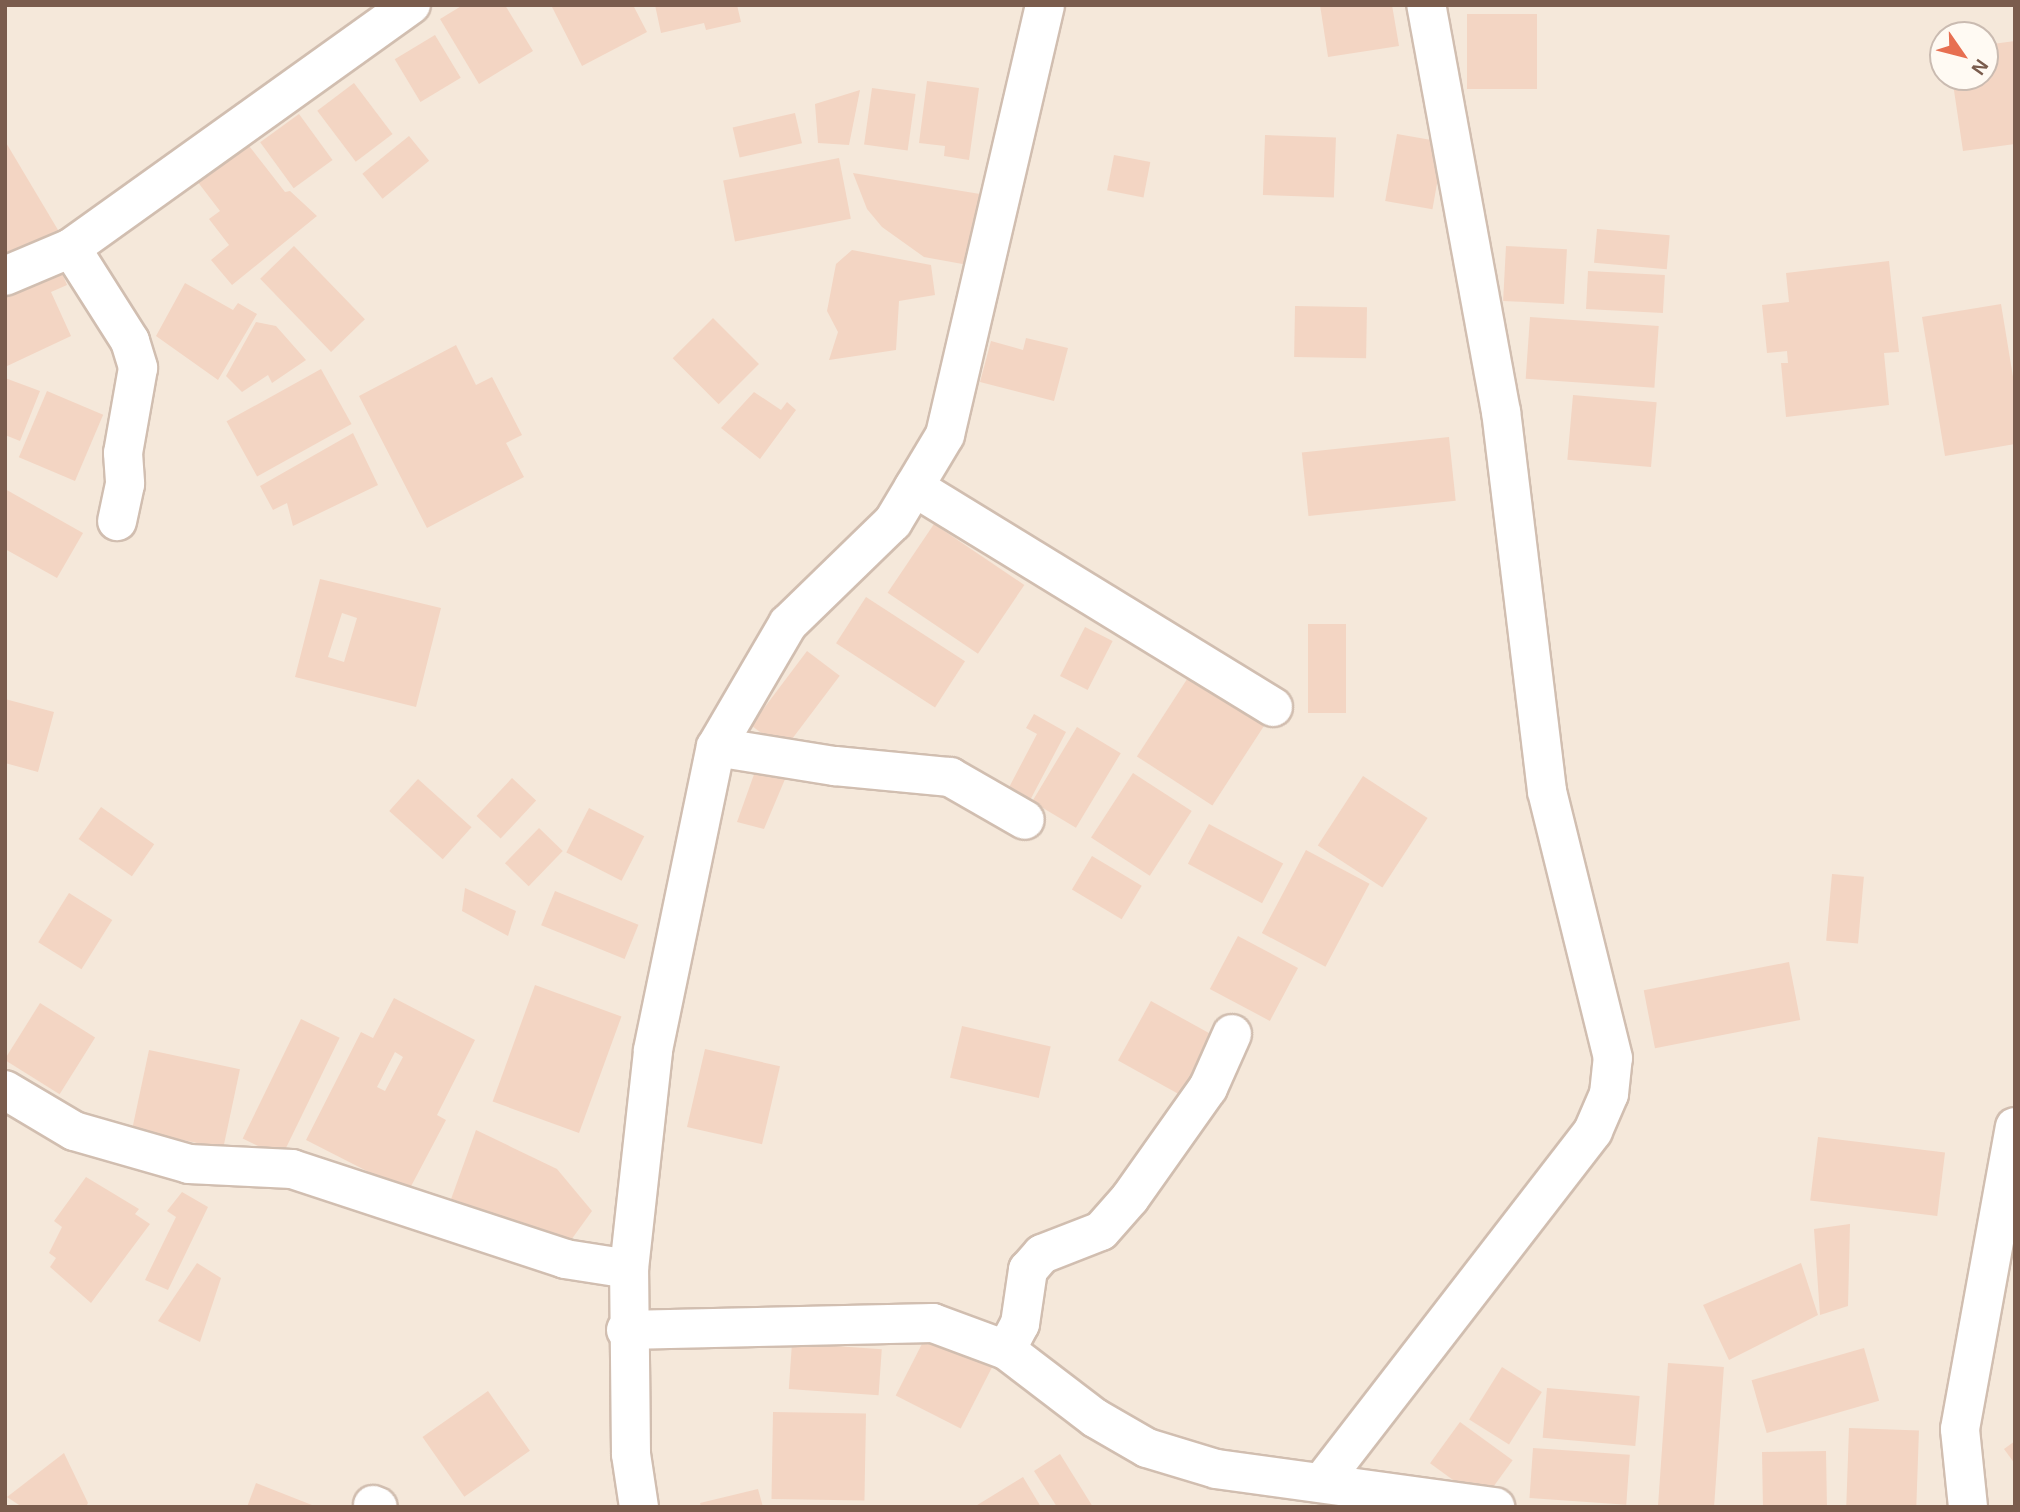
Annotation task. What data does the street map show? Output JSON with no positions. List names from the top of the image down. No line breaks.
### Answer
{"north":"bottom right"}
